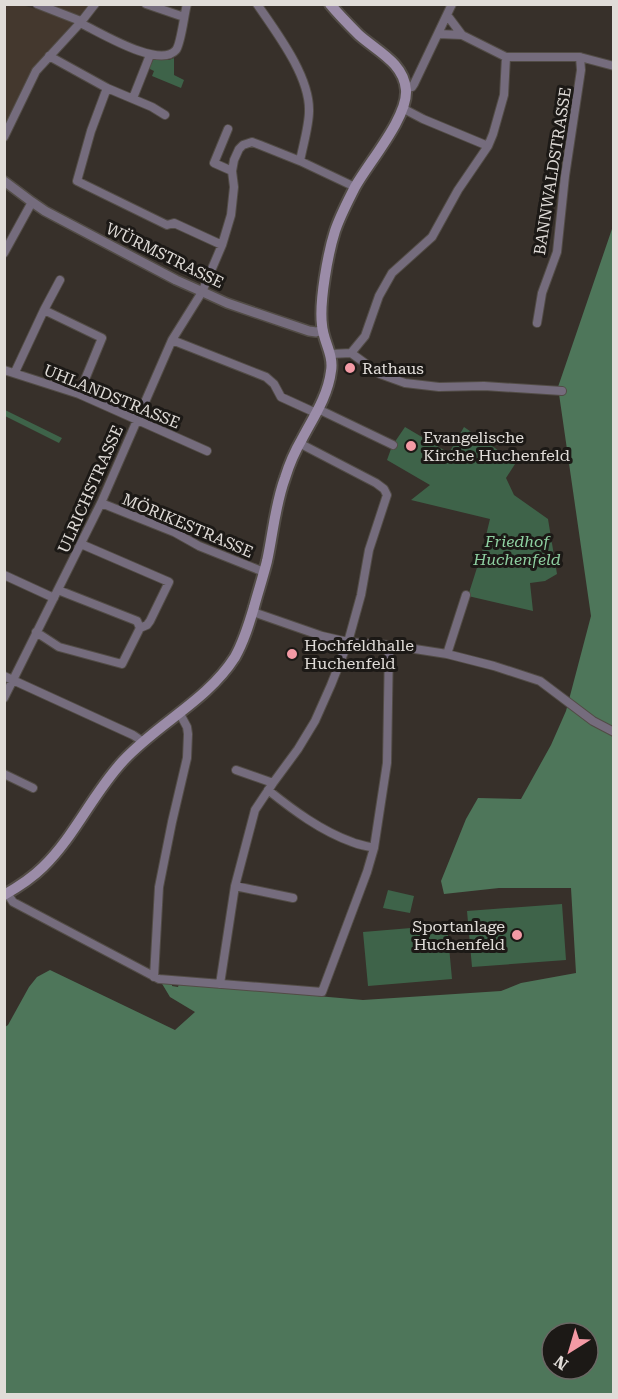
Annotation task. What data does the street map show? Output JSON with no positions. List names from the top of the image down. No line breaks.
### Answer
{"streets":{"street":["BANNWALDSTRASSE","WÜRMSTRASSE","UHLANDSTRASSE","ULRICHSTRASSE","MÖRIKESTRASSE"]},"crossings":[["WÜRMSTRASSE","ULRICHSTRASSE"],["UHLANDSTRASSE","ULRICHSTRASSE"],["ULRICHSTRASSE","MÖRIKESTRASSE"]],"parks":["Friedhof Huchenfeld"],"places":["Rathaus","Evangelische Kirche Huchenfeld","Hochfeldhalle Huchenfeld","Sportanlage Huchenfeld"],"north":"bottom left"}
